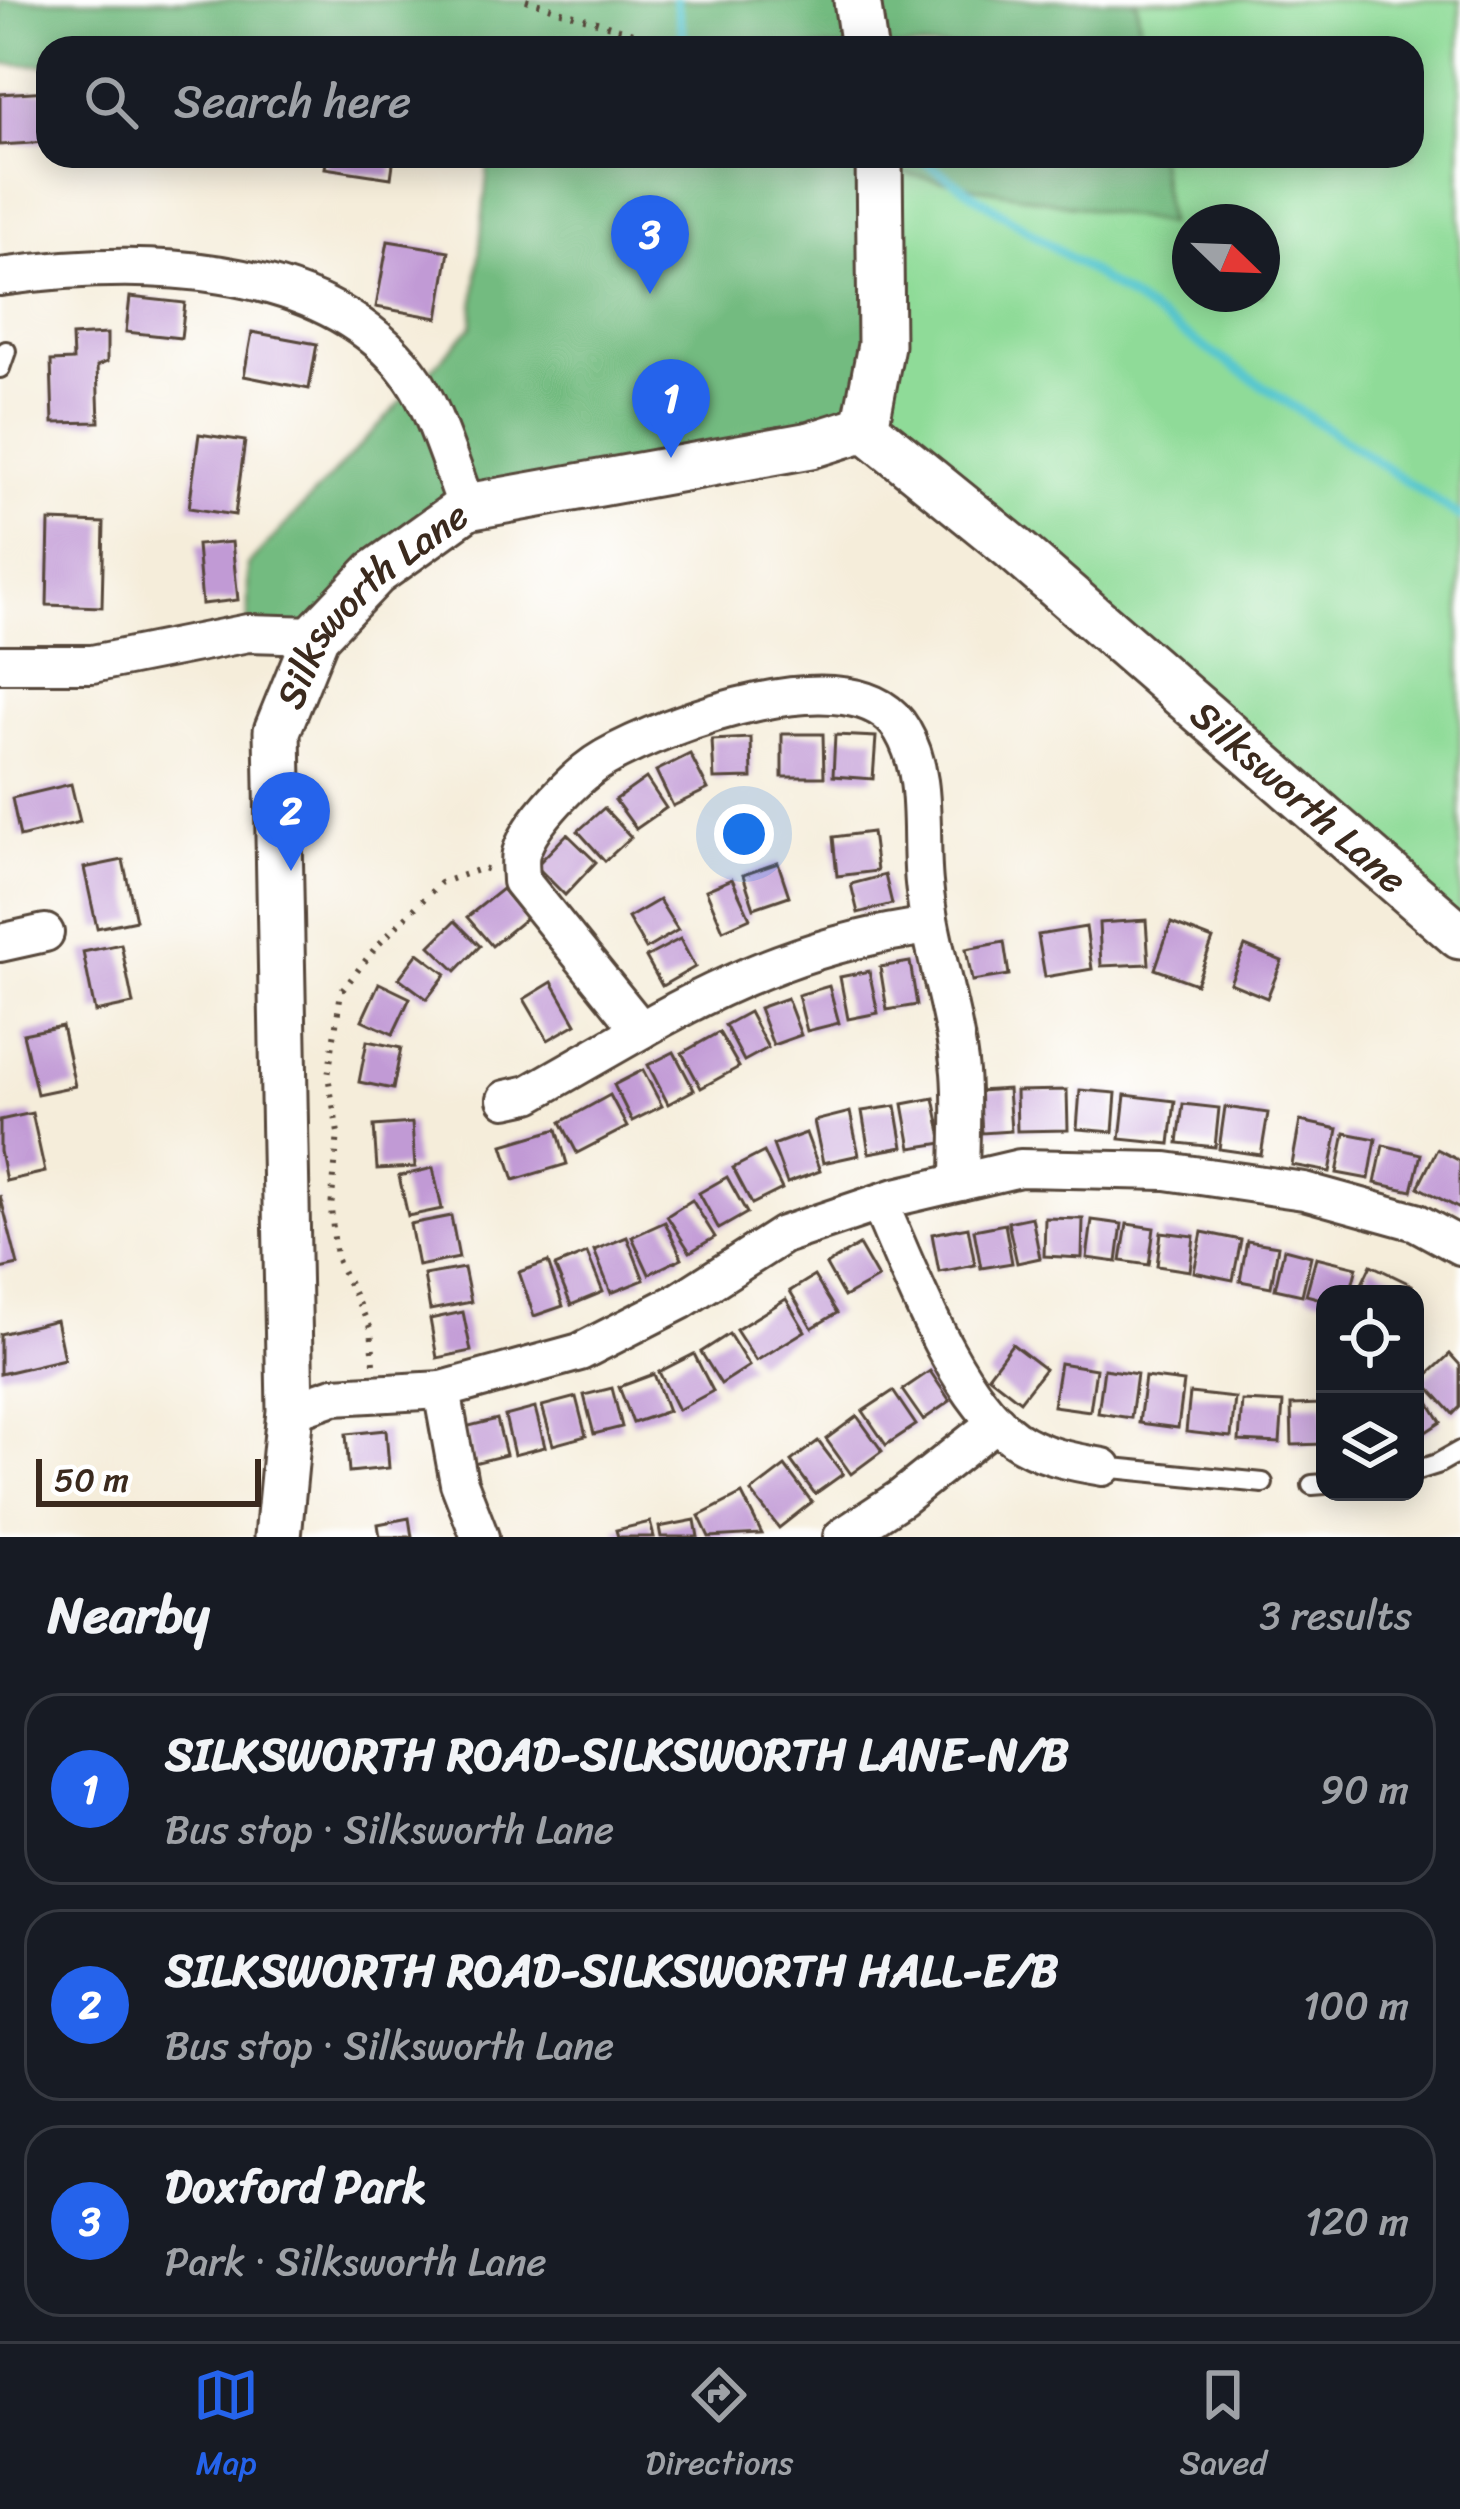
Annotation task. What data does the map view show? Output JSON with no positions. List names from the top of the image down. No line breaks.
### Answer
{"streets":{"street":["Silksworth Lane"]},"scale_bar":"50 m","north":"bottom right","page":{"search":"Search here","pins":["3","1","2"],"scale":"50 m","heading":["Nearby","3 results"],"list":[{"mark":"1","name":"SILKSWORTH ROAD-SILKSWORTH LANE-N/B","note":"Bus stop · Silksworth Lane","value":"90 m"},{"mark":"2","name":"SILKSWORTH ROAD-SILKSWORTH HALL-E/B","note":"Bus stop · Silksworth Lane","value":"100 m"},{"mark":"3","name":"Doxford Park","note":"Park · Silksworth Lane","value":"120 m"}],"nav":["Map","Directions","Saved"]}}
